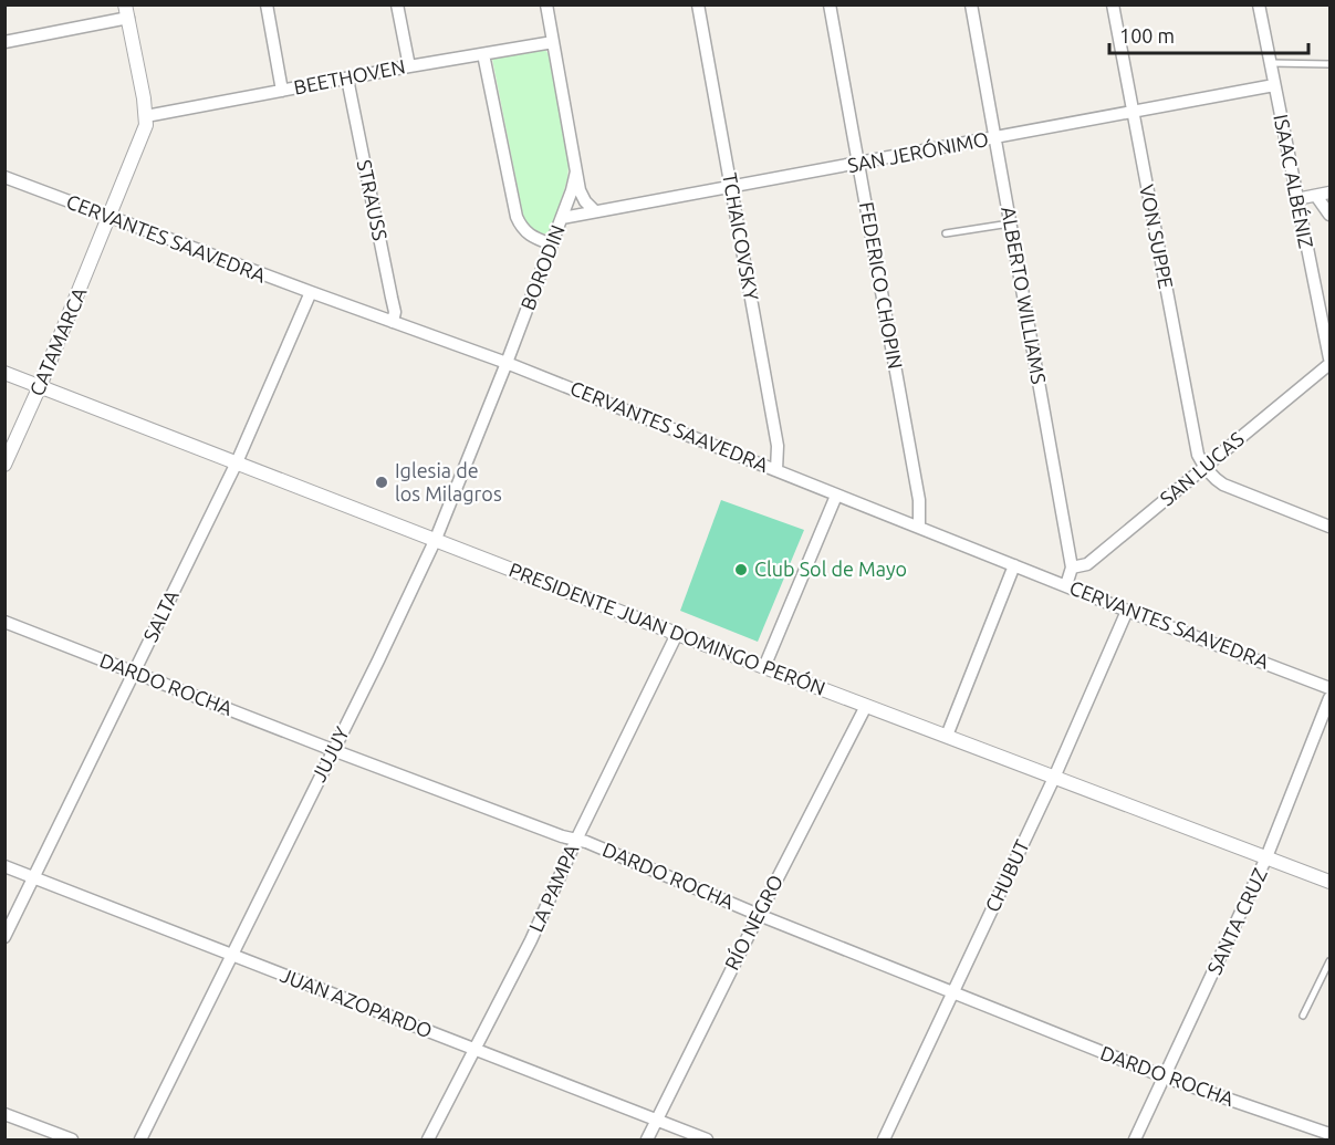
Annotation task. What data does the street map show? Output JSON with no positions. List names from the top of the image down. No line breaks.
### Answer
{"streets":{"street":["BEETHOVEN","SAN JERÓNIMO","ISAAC ALBÉNIZ","STRAUSS","TCHAICOVSKY","VON SUPPE","CERVANTES SAAVEDRA","BORODIN","FEDERICO CHOPIN","ALBERTO WILLIAMS","CATAMARCA","SAN LUCAS","SALTA","PRESIDENTE JUAN DOMINGO PERÓN","DARDO ROCHA","JUJUY","CHUBUT","LA PAMPA","SANTA CRUZ","RÍO NEGRO","JUAN AZOPARDO"]},"crossings":[["BEETHOVEN","STRAUSS"],["BEETHOVEN","CATAMARCA"],["SAN JERÓNIMO","ISAAC ALBÉNIZ"],["SAN JERÓNIMO","TCHAICOVSKY"],["SAN JERÓNIMO","VON SUPPE"],["SAN JERÓNIMO","BORODIN"],["SAN JERÓNIMO","FEDERICO CHOPIN"],["SAN JERÓNIMO","ALBERTO WILLIAMS"],["STRAUSS","CERVANTES SAAVEDRA"],["TCHAICOVSKY","CERVANTES SAAVEDRA"],["VON SUPPE","SAN LUCAS"],["CERVANTES SAAVEDRA","BORODIN"],["CERVANTES SAAVEDRA","FEDERICO CHOPIN"],["CERVANTES SAAVEDRA","ALBERTO WILLIAMS"],["CERVANTES SAAVEDRA","CATAMARCA"],["CERVANTES SAAVEDRA","SALTA"],["CERVANTES SAAVEDRA","JUJUY"],["CERVANTES SAAVEDRA","CHUBUT"],["BORODIN","JUJUY"],["ALBERTO WILLIAMS","SAN LUCAS"],["CATAMARCA","PRESIDENTE JUAN DOMINGO PERÓN"],["SALTA","PRESIDENTE JUAN DOMINGO PERÓN"],["SALTA","DARDO ROCHA"],["SALTA","JUAN AZOPARDO"],["PRESIDENTE JUAN DOMINGO PERÓN","JUJUY"],["PRESIDENTE JUAN DOMINGO PERÓN","CHUBUT"],["PRESIDENTE JUAN DOMINGO PERÓN","LA PAMPA"],["PRESIDENTE JUAN DOMINGO PERÓN","SANTA CRUZ"],["PRESIDENTE JUAN DOMINGO PERÓN","RÍO NEGRO"],["DARDO ROCHA","JUJUY"],["DARDO ROCHA","CHUBUT"],["DARDO ROCHA","LA PAMPA"],["DARDO ROCHA","SANTA CRUZ"],["DARDO ROCHA","RÍO NEGRO"],["JUJUY","JUAN AZOPARDO"],["LA PAMPA","JUAN AZOPARDO"],["RÍO NEGRO","JUAN AZOPARDO"]],"places":["Iglesia de los Milagros","Club Sol de Mayo"],"scale_bar":"100 m"}
